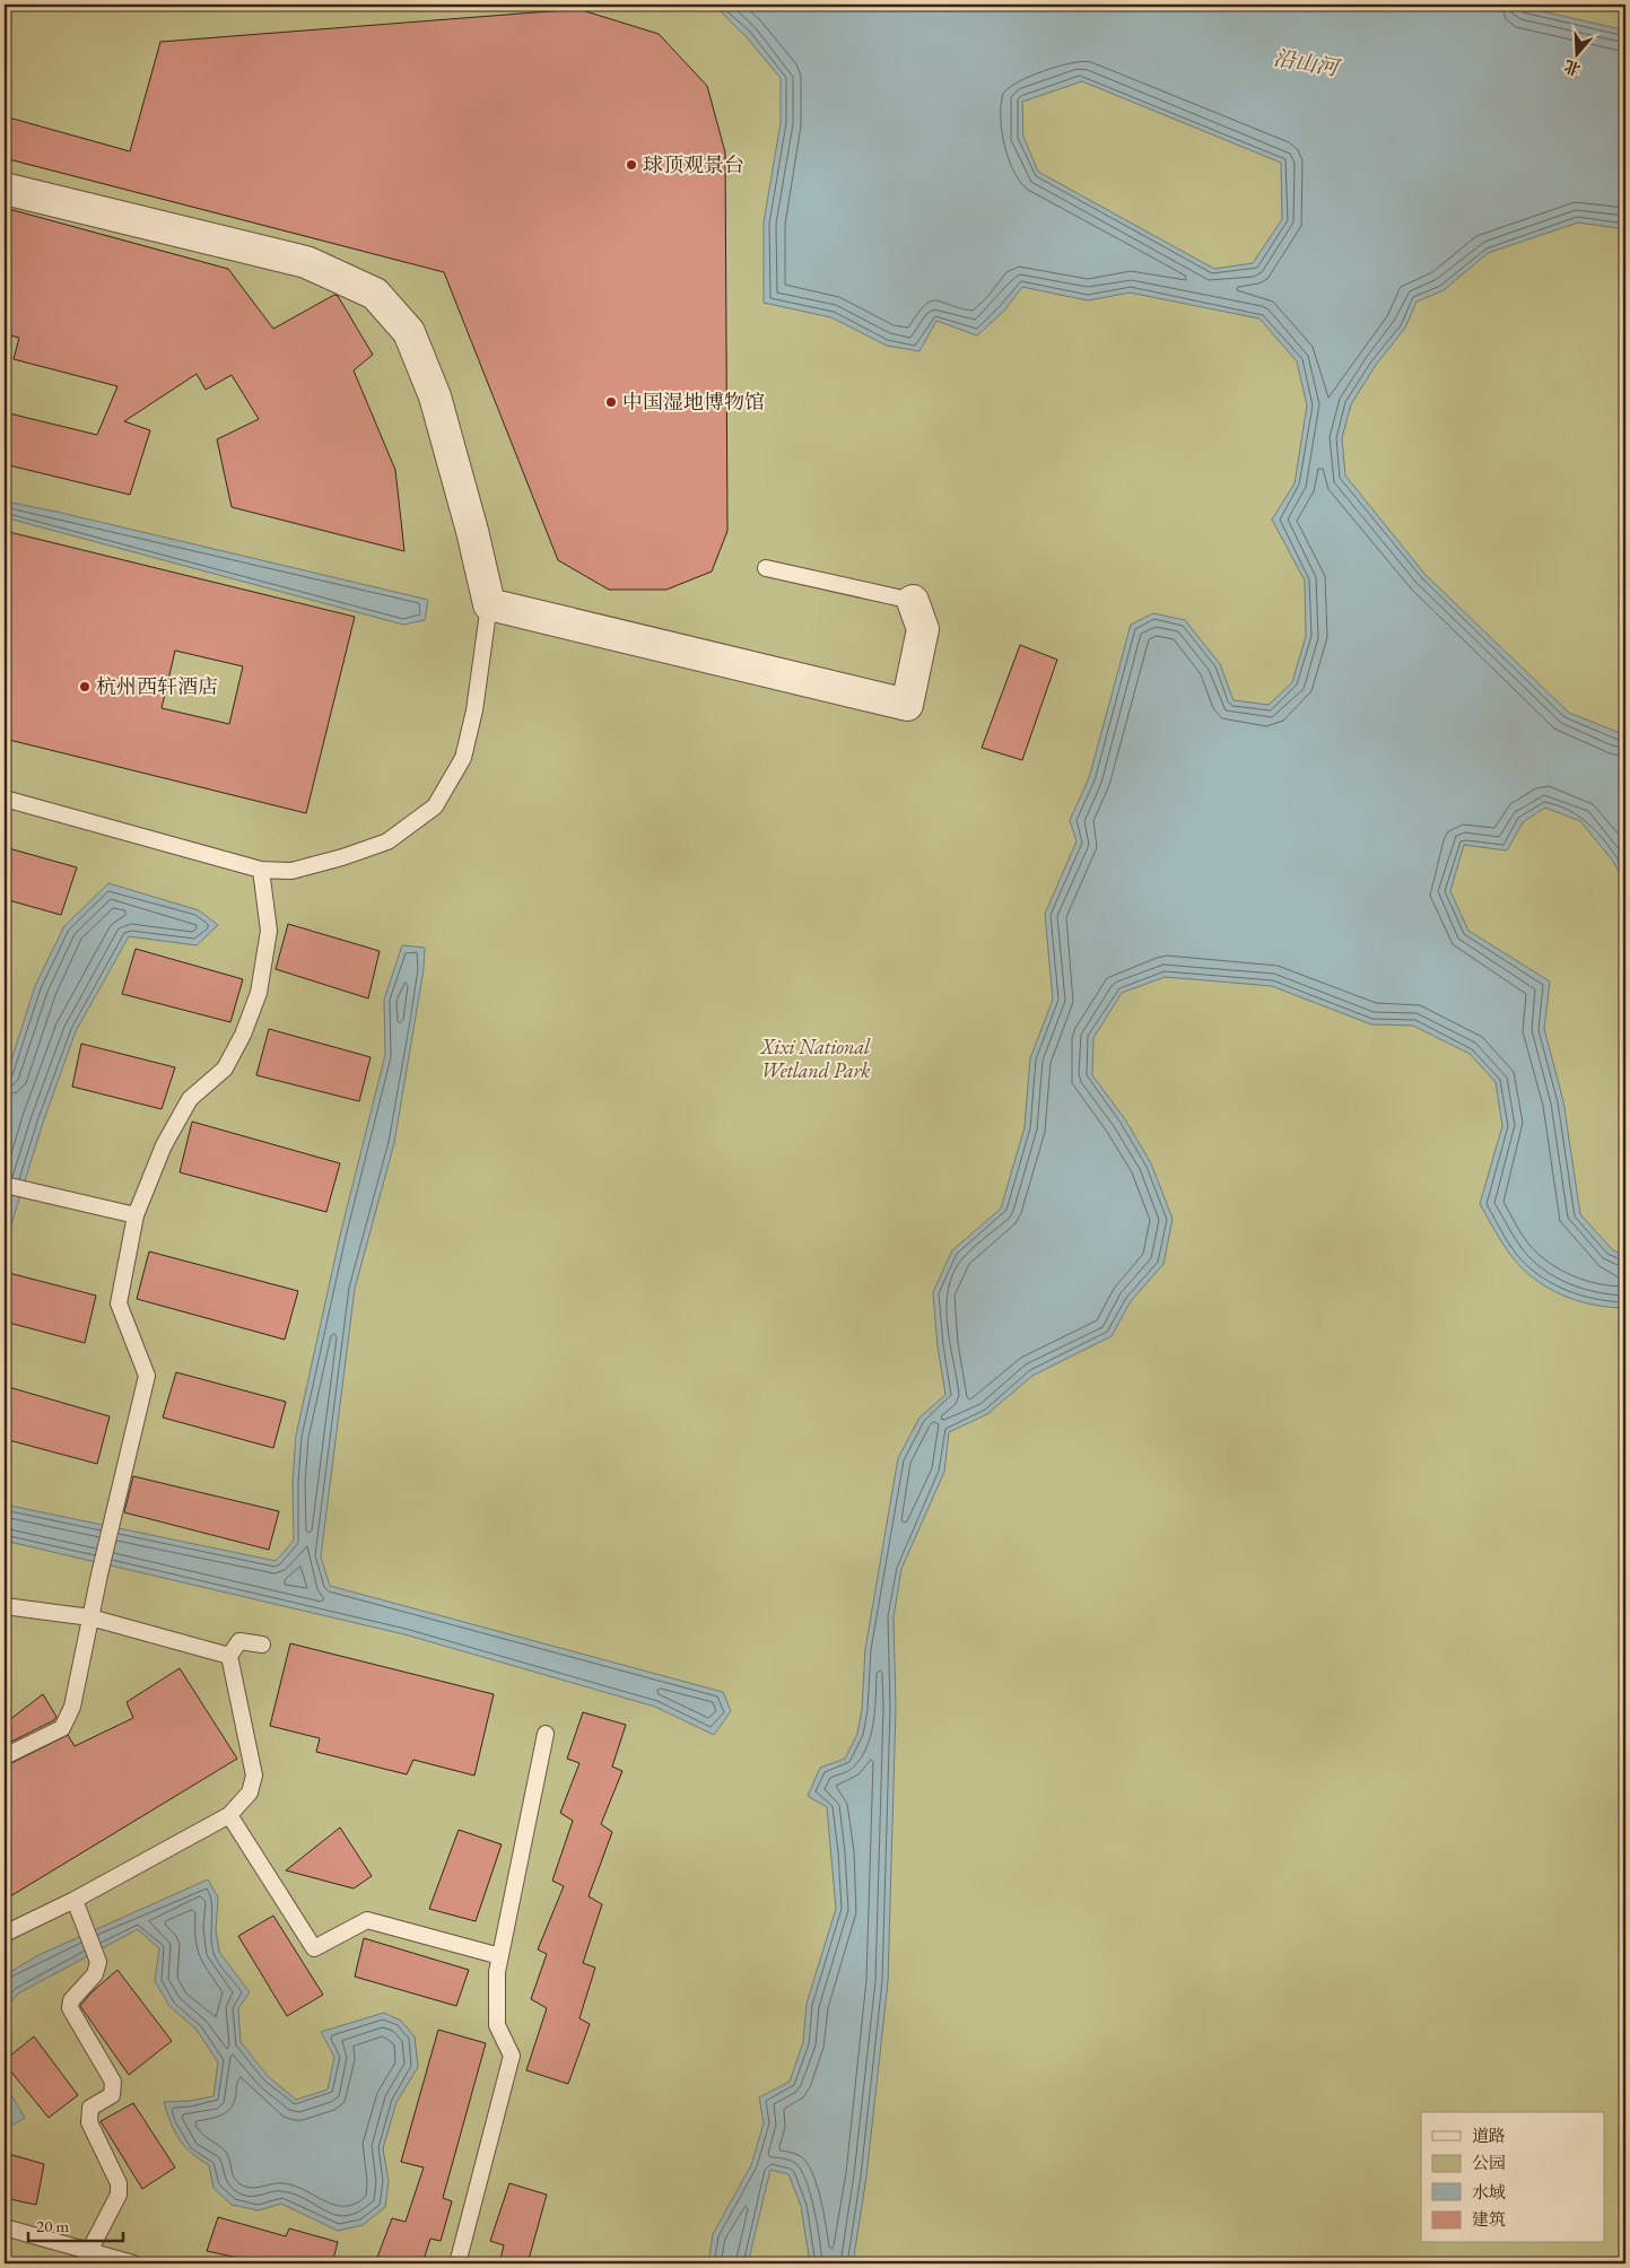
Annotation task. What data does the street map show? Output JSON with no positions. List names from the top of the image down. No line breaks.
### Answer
{"water":["沿山河"],"parks":["Xixi National Wetland Park"],"places":["球顶观景台","中国湿地博物馆","杭州西轩酒店"],"legend":["道路","公园","水域","建筑"],"scale_bar":"20 m","north":"bottom"}
